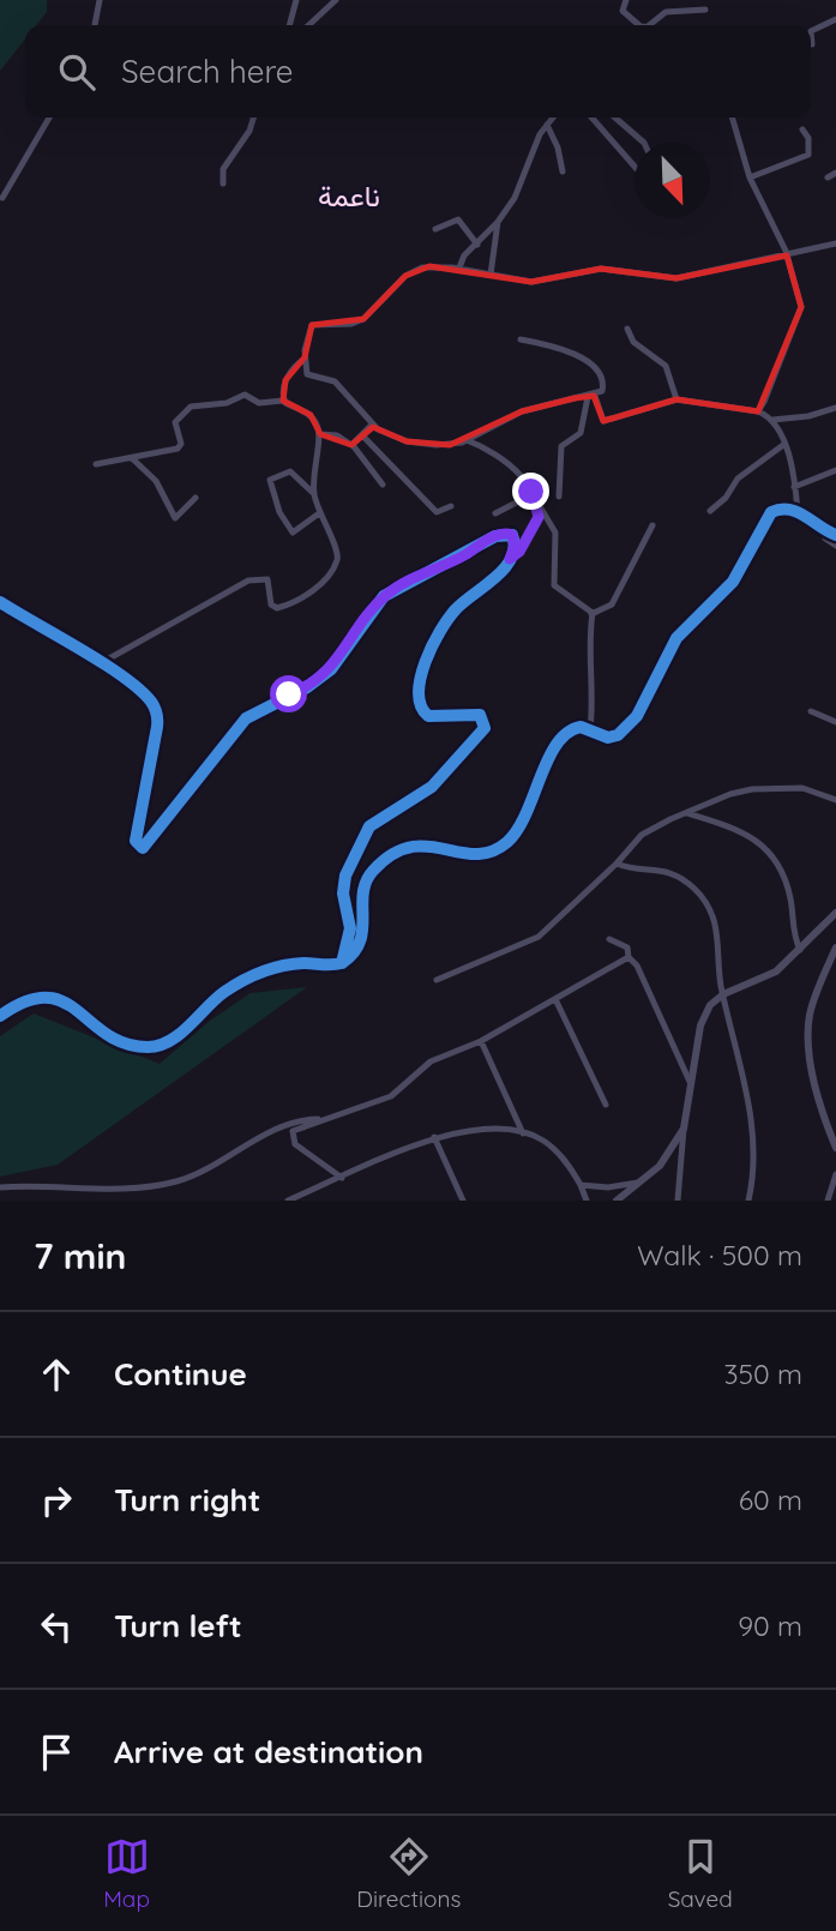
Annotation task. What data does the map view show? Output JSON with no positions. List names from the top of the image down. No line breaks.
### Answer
{"districts":["ناعمة"],"north":"bottom right","page":{"search":"Search here","heading":["7 min","Walk · 500 m"],"list":[["Continue","350 m"],["Turn right","60 m"],["Turn left","90 m"],"Arrive at destination"],"nav":["Map","Directions","Saved"]}}
